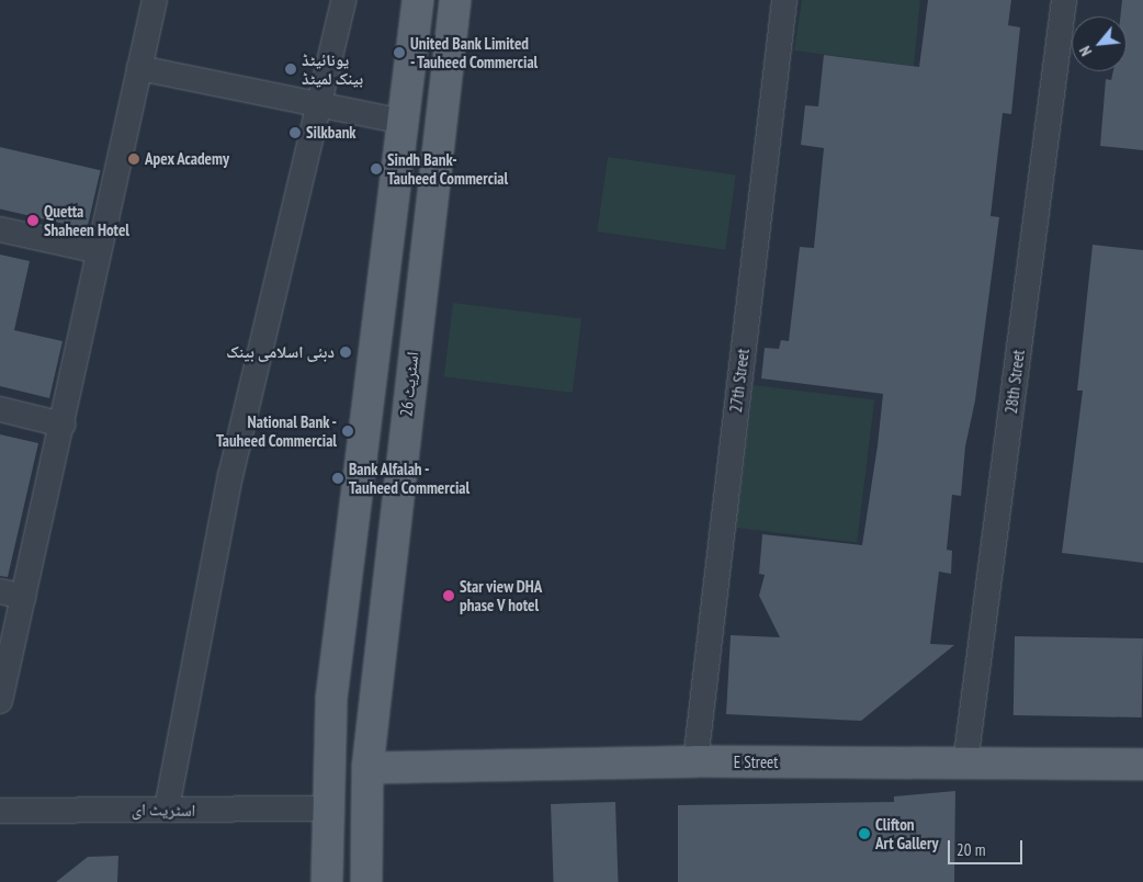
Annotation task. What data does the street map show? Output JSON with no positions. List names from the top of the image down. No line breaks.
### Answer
{"streets":{"main road":["اسٹریٹ 26","E Street"],"street":["27th Street","28th Street","اسٹریٹ ای"]},"crossings":[["27th Street","E Street"],["28th Street","E Street"],["اسٹریٹ 26","E Street"]],"places":["United Bank Limited - Tauheed Commercial","یونائیٹڈ بینک لمیٹڈ","Silkbank","Apex Academy","Sindh Bank- Tauheed Commercial","Quetta Shaheen Hotel","دبئی اسلامی بینک","National Bank - Tauheed Commercial","Bank Alfalah - Tauheed Commercial","Star view DHA phase V hotel","Clifton Art Gallery"],"scale_bar":"20 m","north":"bottom left"}
